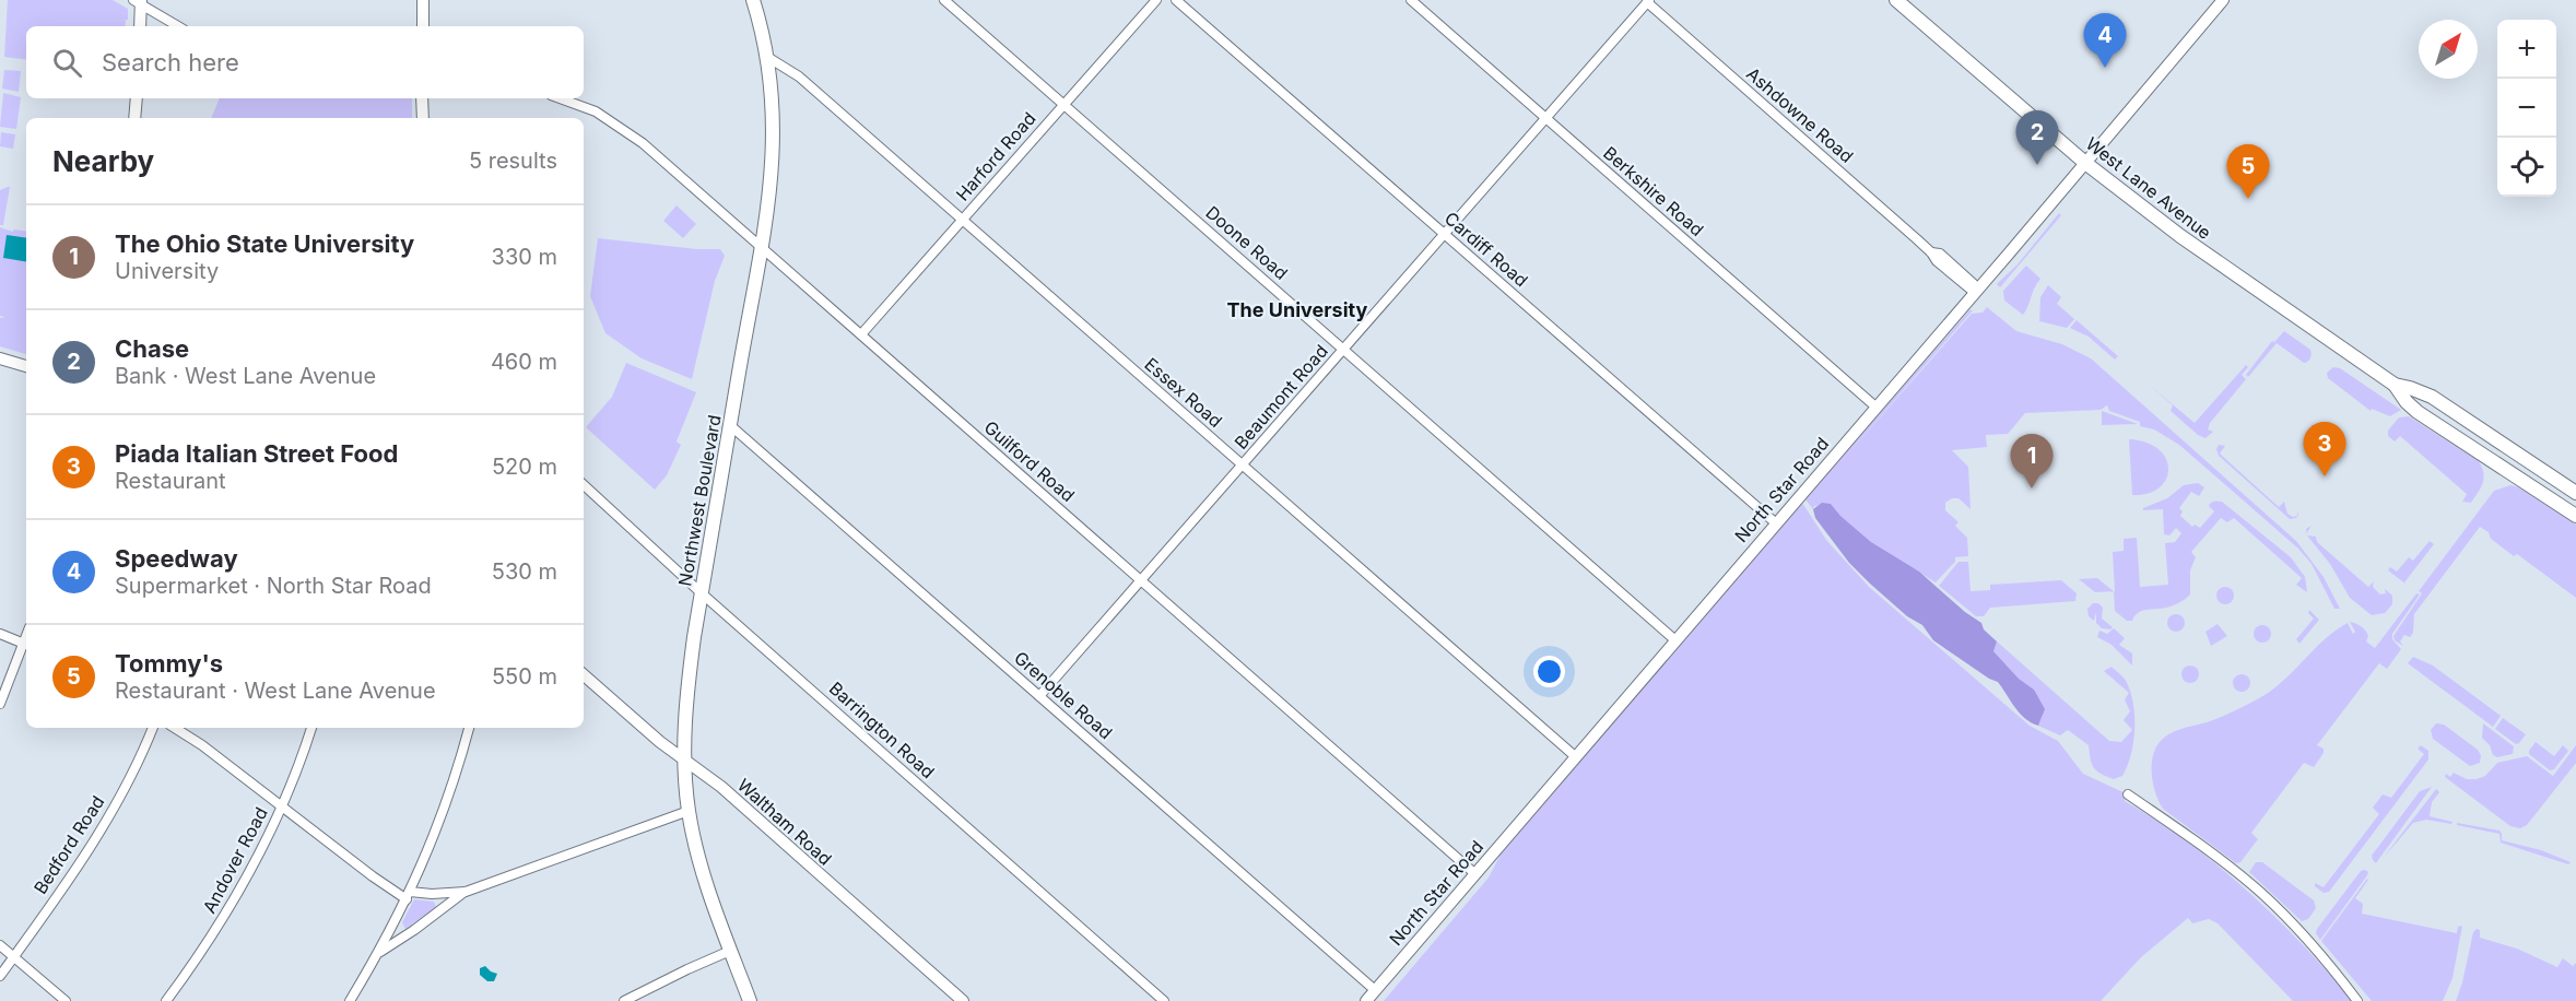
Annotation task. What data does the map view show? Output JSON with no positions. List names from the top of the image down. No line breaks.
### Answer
{"streets":{"main road":["West Lane Avenue","Northwest Boulevard"],"street":["Ashdowne Road","Harford Road","Berkshire Road","Doone Road","Cardiff Road","Essex Road","Beaumont Road","Guilford Road","North Star Road","Grenoble Road","Barrington Road","Waltham Road","Bedford Road","Andover Road"]},"crossings":[["Ashdowne Road","Beaumont Road"],["Ashdowne Road","North Star Road"],["Harford Road","Doone Road"],["Harford Road","Essex Road"],["Harford Road","Guilford Road"],["West Lane Avenue","North Star Road"],["Berkshire Road","Beaumont Road"],["Berkshire Road","North Star Road"],["Doone Road","Beaumont Road"],["Doone Road","North Star Road"],["Cardiff Road","Beaumont Road"],["Cardiff Road","North Star Road"],["Essex Road","Beaumont Road"],["Essex Road","North Star Road"],["Essex Road","Northwest Boulevard"],["Beaumont Road","Guilford Road"],["Beaumont Road","Grenoble Road"],["Guilford Road","North Star Road"],["Guilford Road","Northwest Boulevard"],["North Star Road","Grenoble Road"],["Northwest Boulevard","Grenoble Road"],["Northwest Boulevard","Barrington Road"],["Northwest Boulevard","Waltham Road"]],"districts":["The University"],"north":"top right","page":{"pins":["4","2","5","3","1"],"map_buttons":["+","−"],"search":"Search here","heading":["Nearby","5 results"],"list":[{"mark":"1","name":"The Ohio State University","note":"University","value":"330 m"},{"mark":"2","name":"Chase","note":"Bank · West Lane Avenue","value":"460 m"},{"mark":"3","name":"Piada Italian Street Food","note":"Restaurant","value":"520 m"},{"mark":"4","name":"Speedway","note":"Supermarket · North Star Road","value":"530 m"},{"mark":"5","name":"Tommy's","note":"Restaurant · West Lane Avenue","value":"550 m"}]}}
